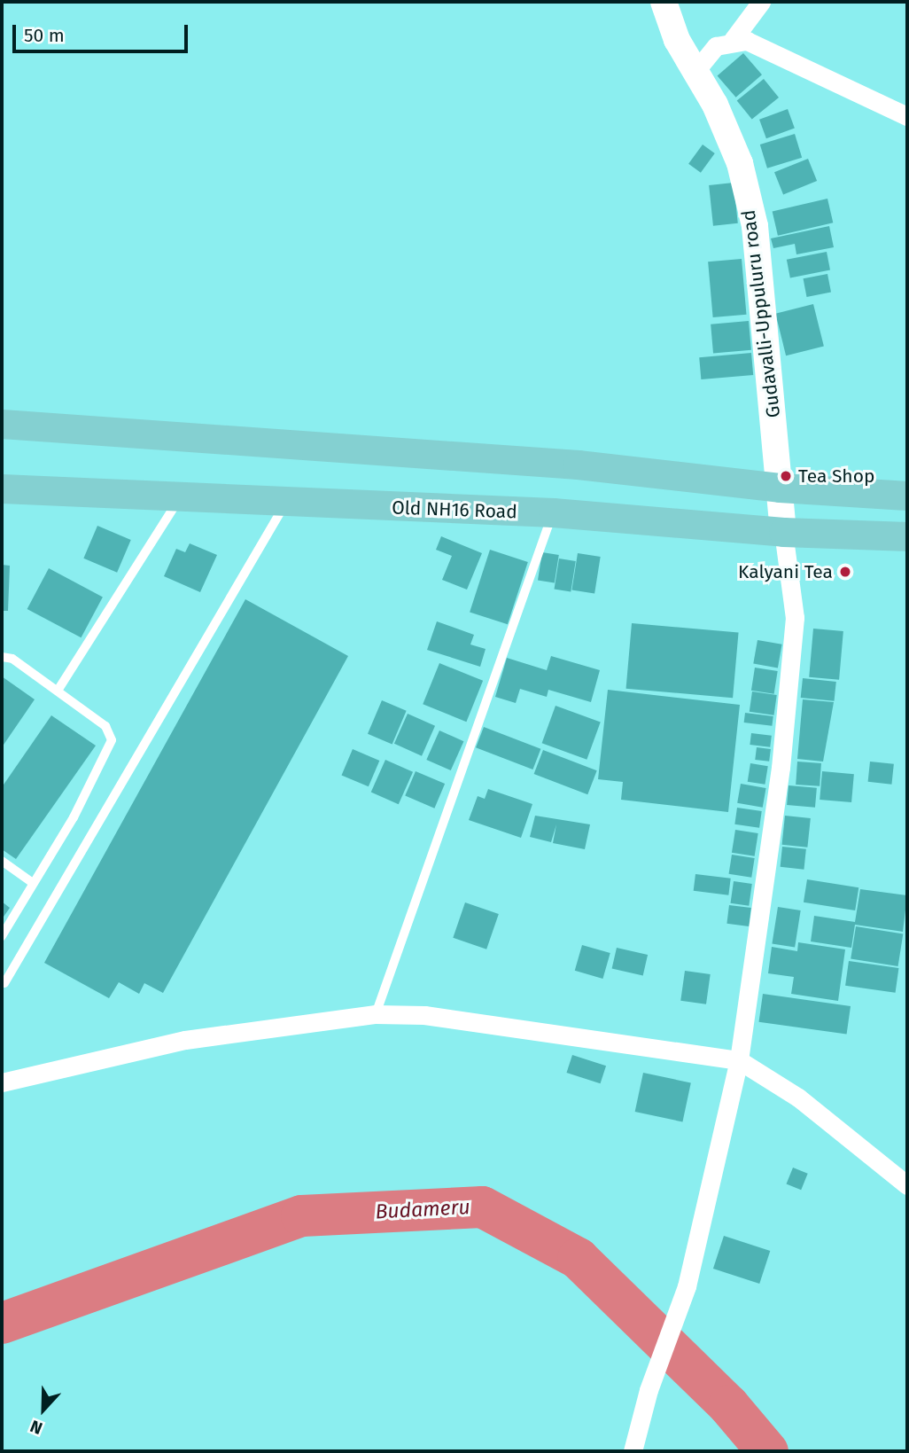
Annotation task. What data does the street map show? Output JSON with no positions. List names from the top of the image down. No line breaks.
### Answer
{"streets":{"main road":["Gudavalli-Uppuluru road","Old NH16 Road"]},"crossings":[["Gudavalli-Uppuluru road","Old NH16 Road"]],"water":["Budameru"],"places":["Tea Shop","Kalyani Tea"],"scale_bar":"50 m","north":"bottom"}
